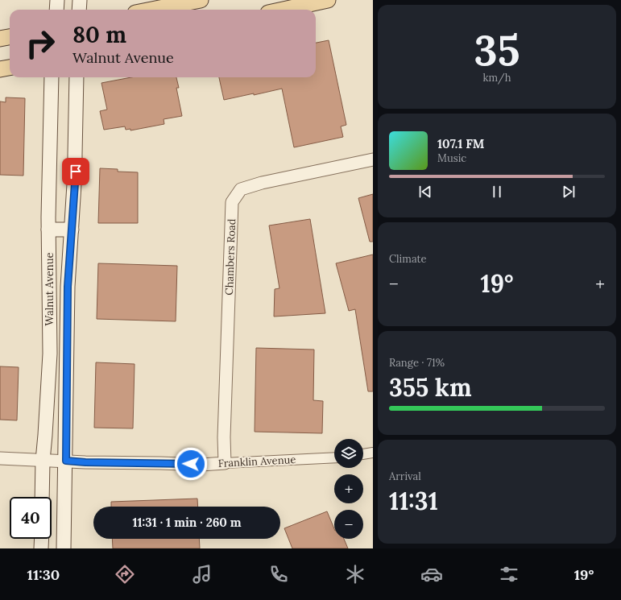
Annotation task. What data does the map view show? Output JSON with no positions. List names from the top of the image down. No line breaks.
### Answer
{"streets":{"main road":["Walnut Avenue"],"street":["Chambers Road","Franklin Avenue"]},"crossings":[["Chambers Road","Franklin Avenue"],["Walnut Avenue","Franklin Avenue"]],"page":{"tile":[["35","km/h"],"Climate",["Range · 71%","355 km"],["Arrival","11:31"]],"turn":["80 m","Walnut Avenue"],"song":["107.1 FM","Music"],"heat":["−","19°","+"],"map_buttons":["+","−"],"limit":"40","trip":"11:31 · 1 min · 260 m","tabs":["11:30","19°"]}}
